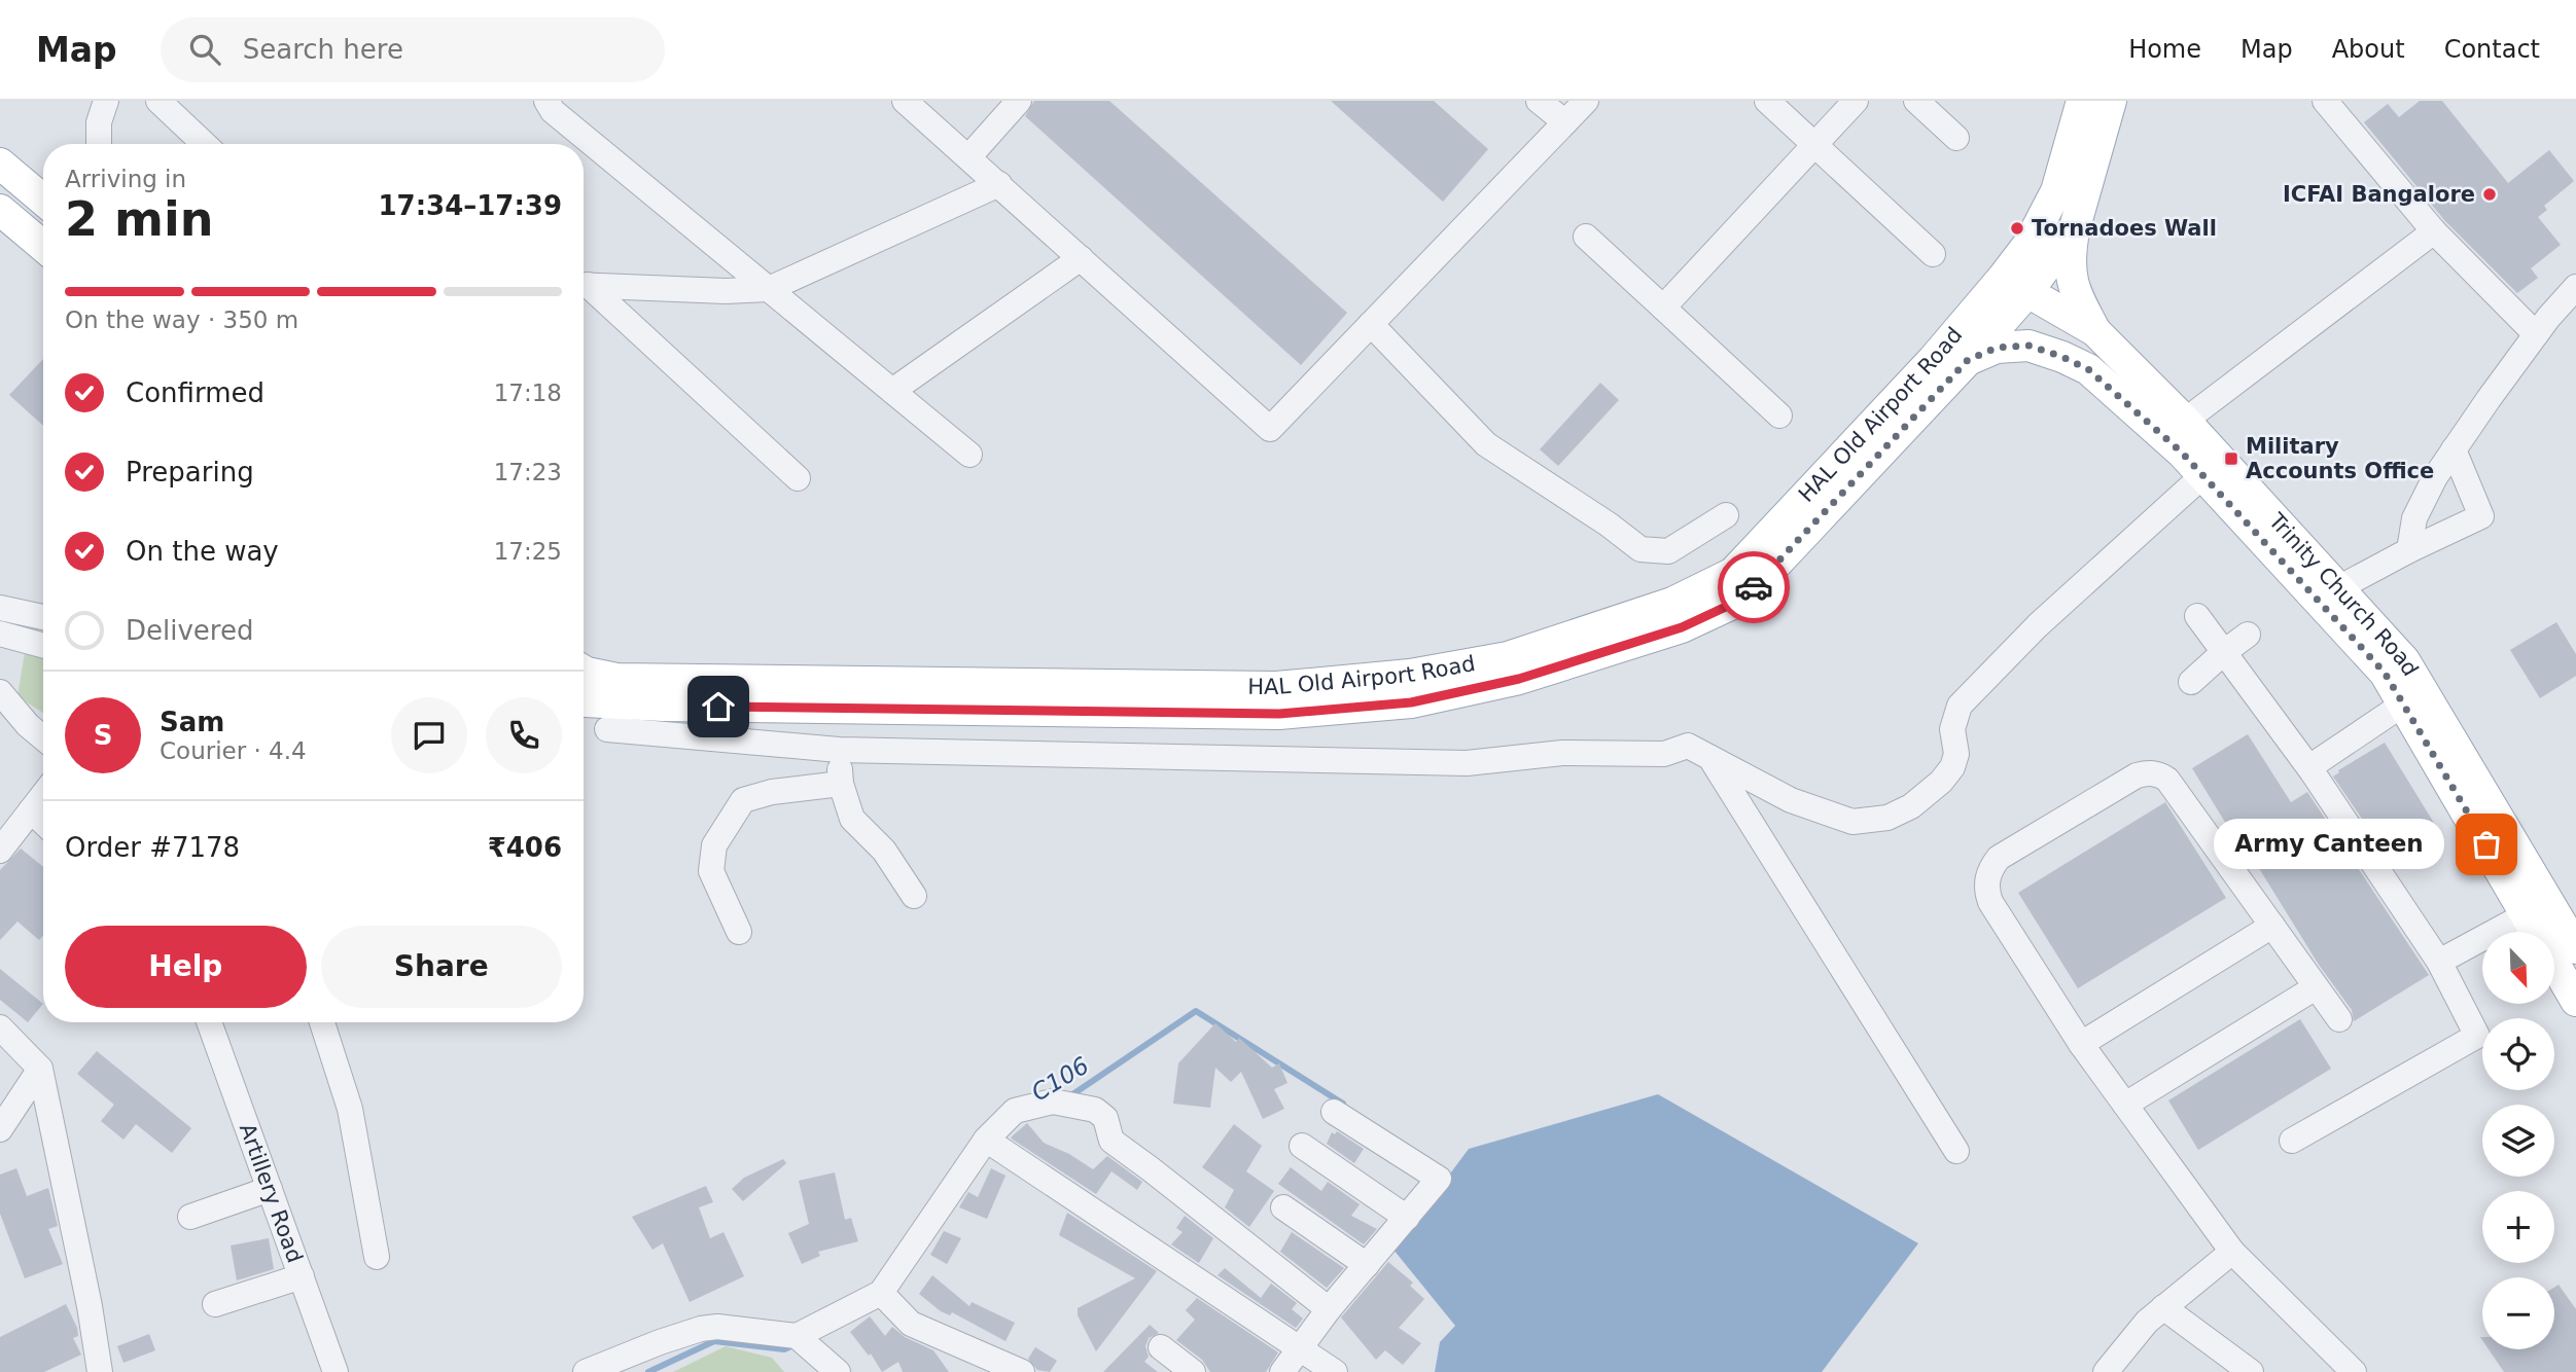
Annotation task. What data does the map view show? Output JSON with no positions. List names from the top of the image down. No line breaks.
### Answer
{"streets":{"main road":["HAL Old Airport Road","Trinity Church Road"],"street":["Artillery Road"]},"crossings":[["HAL Old Airport Road","Trinity Church Road"]],"water":["C106"],"places":{"other":["ICFAI Bangalore","Tornadoes Wall","Army Canteen"],"transit":["Military Accounts Office"]},"north":"bottom right","page":{"header":"Map","search":"Search here","nav":["Home","Map","About","Contact"],"heading":["2 min","Arriving in","17:34–17:39"],"panel":["Sam","Courier · 4.4","Order #7178","₹406"],"bar":"On the way · 350 m","list":[["Confirmed","17:18"],["Preparing","17:23"],["On the way","17:25"],"Delivered"],"round":"S","bubble":"Army Canteen","buttons":["Help","Share"],"map_buttons":["+","−"]}}
